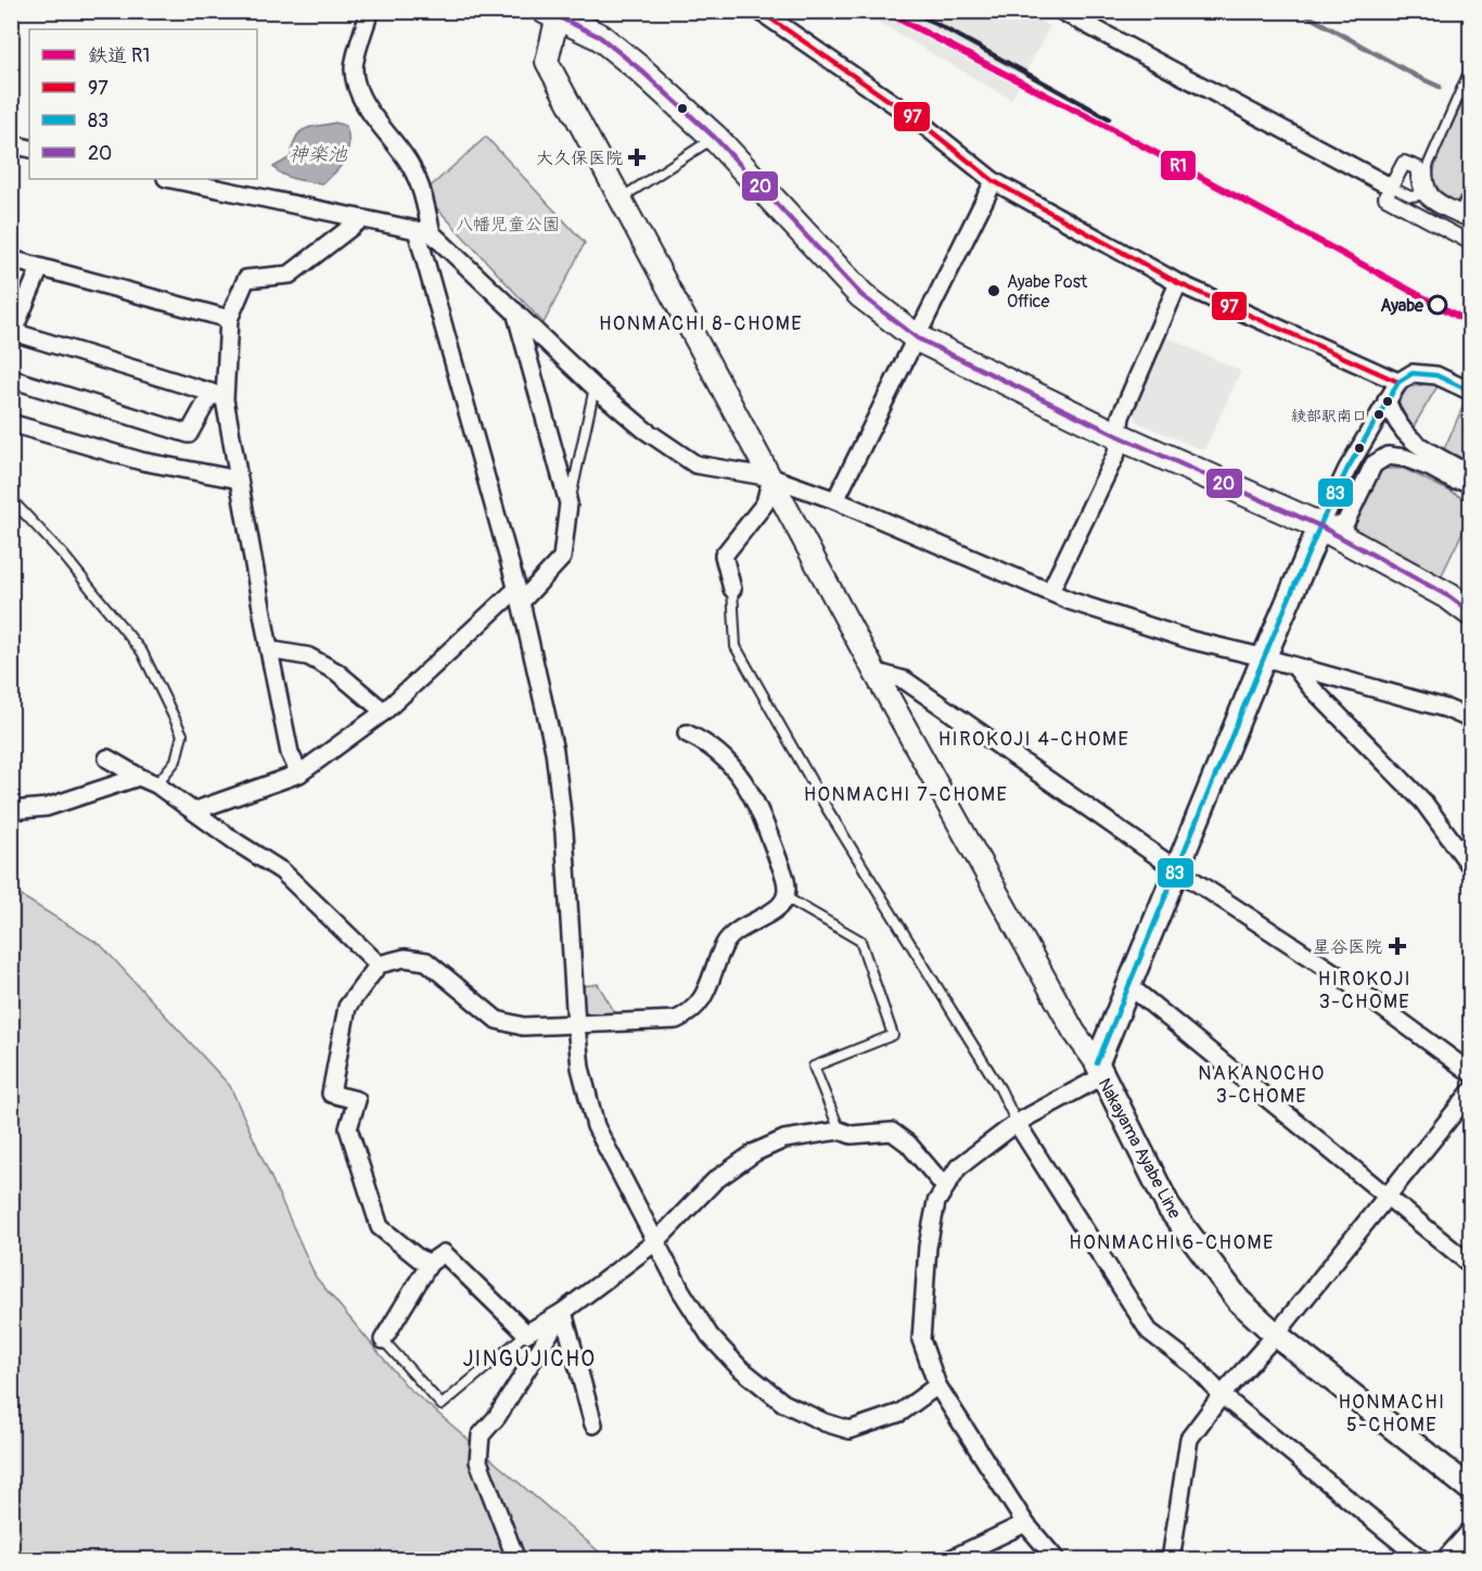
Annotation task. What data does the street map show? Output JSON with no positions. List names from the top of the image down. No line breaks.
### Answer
{"streets":{"main road":["Nakayama Ayabe Line"]},"districts":["HONMACHI 8-CHOME","HIROKOJI 4-CHOME","HONMACHI 7-CHOME","HIROKOJI 3-CHOME","NAKANOCHO 3-CHOME","HONMACHI 6-CHOME","JINGUJICHO","HONMACHI 5-CHOME"],"water":["神楽池"],"parks":["八幡児童公園"],"places":{"health":["大久保医院","星谷医院"],"other":["Ayabe Post Office","Ayabe","綾部駅南口"]},"lines":["rail line R1","transit line 97","transit line 20","transit line 83"],"legend":["鉄道 R1","97","83","20"]}
